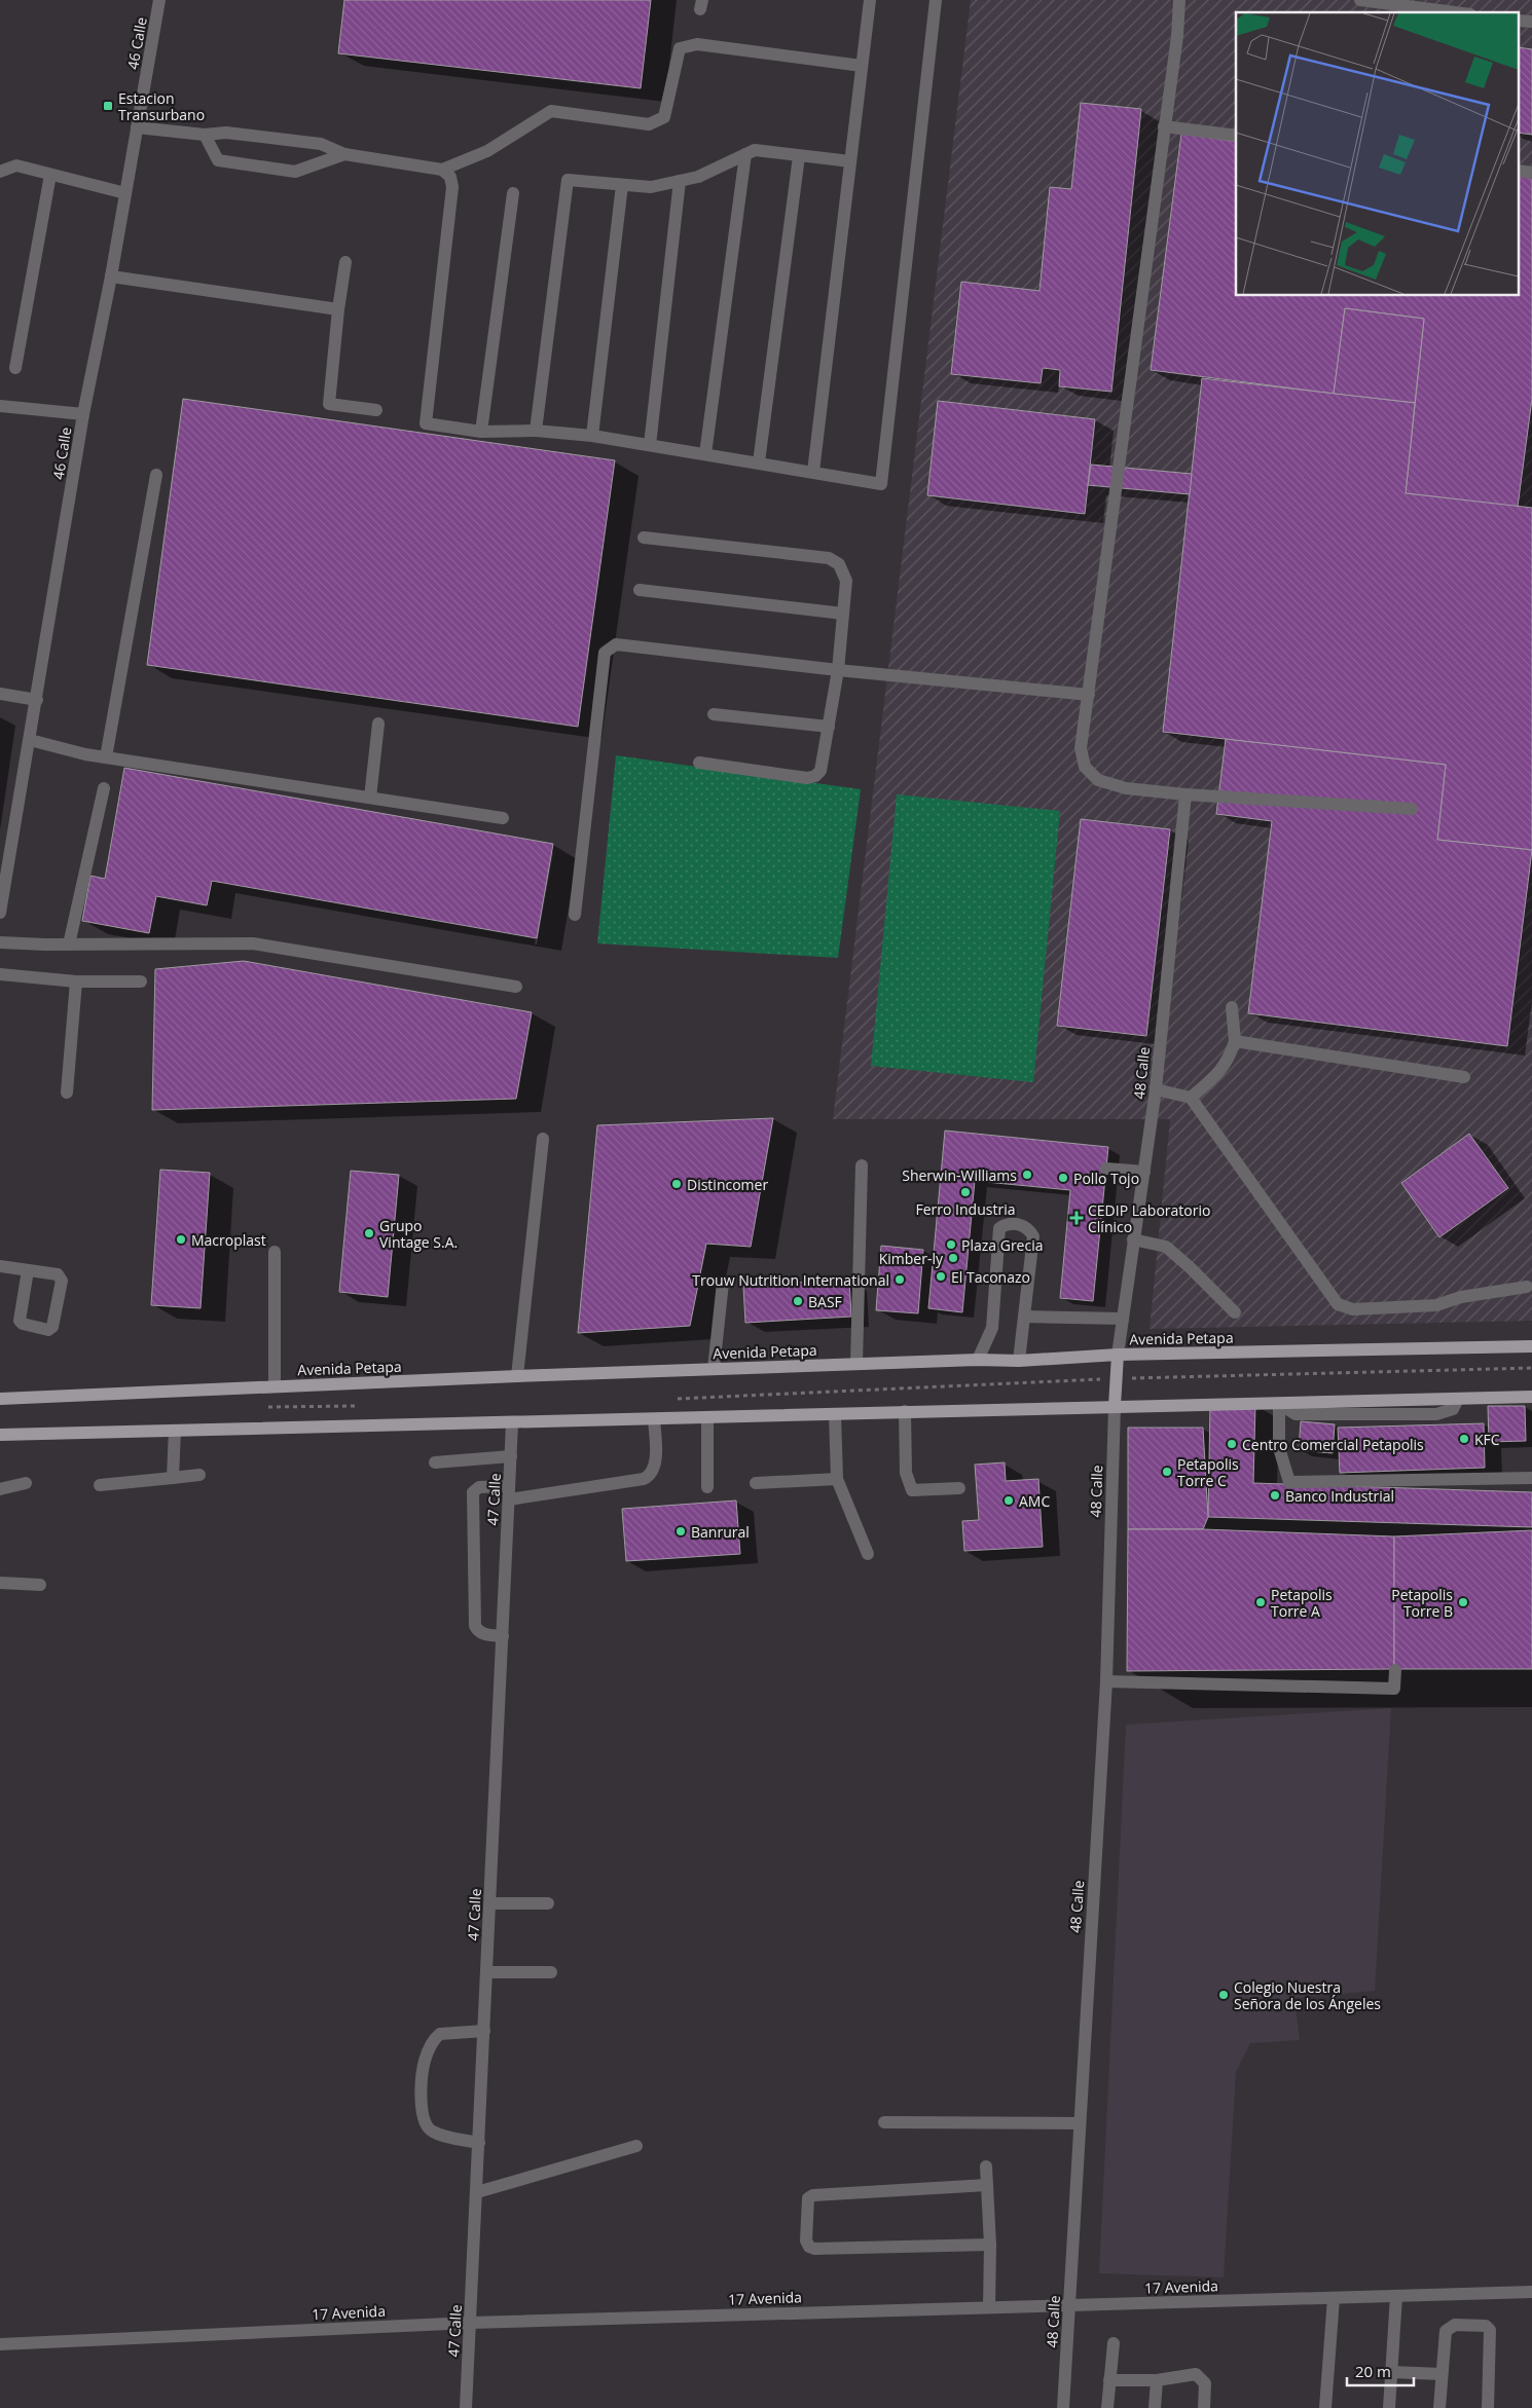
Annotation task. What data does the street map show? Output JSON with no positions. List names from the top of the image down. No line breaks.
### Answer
{"streets":{"main road":["Avenida Petapa"],"street":["46 Calle","48 Calle","47 Calle","17 Avenida"]},"crossings":[["48 Calle","Avenida Petapa"],["48 Calle","17 Avenida"],["47 Calle","17 Avenida"]],"places":{"transit":["Estacion Transurbano"],"other":["Sherwin-Williams","Pollo Tojo","Distincomer","Ferro Industria","Grupo Vintage S.A.","Macroplast","Plaza Grecia","Kimber-ly","El Taconazo","Trouw Nutrition International","BASF","KFC","Centro Comercial Petapolis","Petapolis Torre C","Banco Industrial","AMC","Banrural","Petapolis Torre A","Petapolis Torre B","Colegio Nuestra Señora de los Ángeles"],"health":["CEDIP Laboratorio Clínico"]},"scale_bar":"20 m"}
